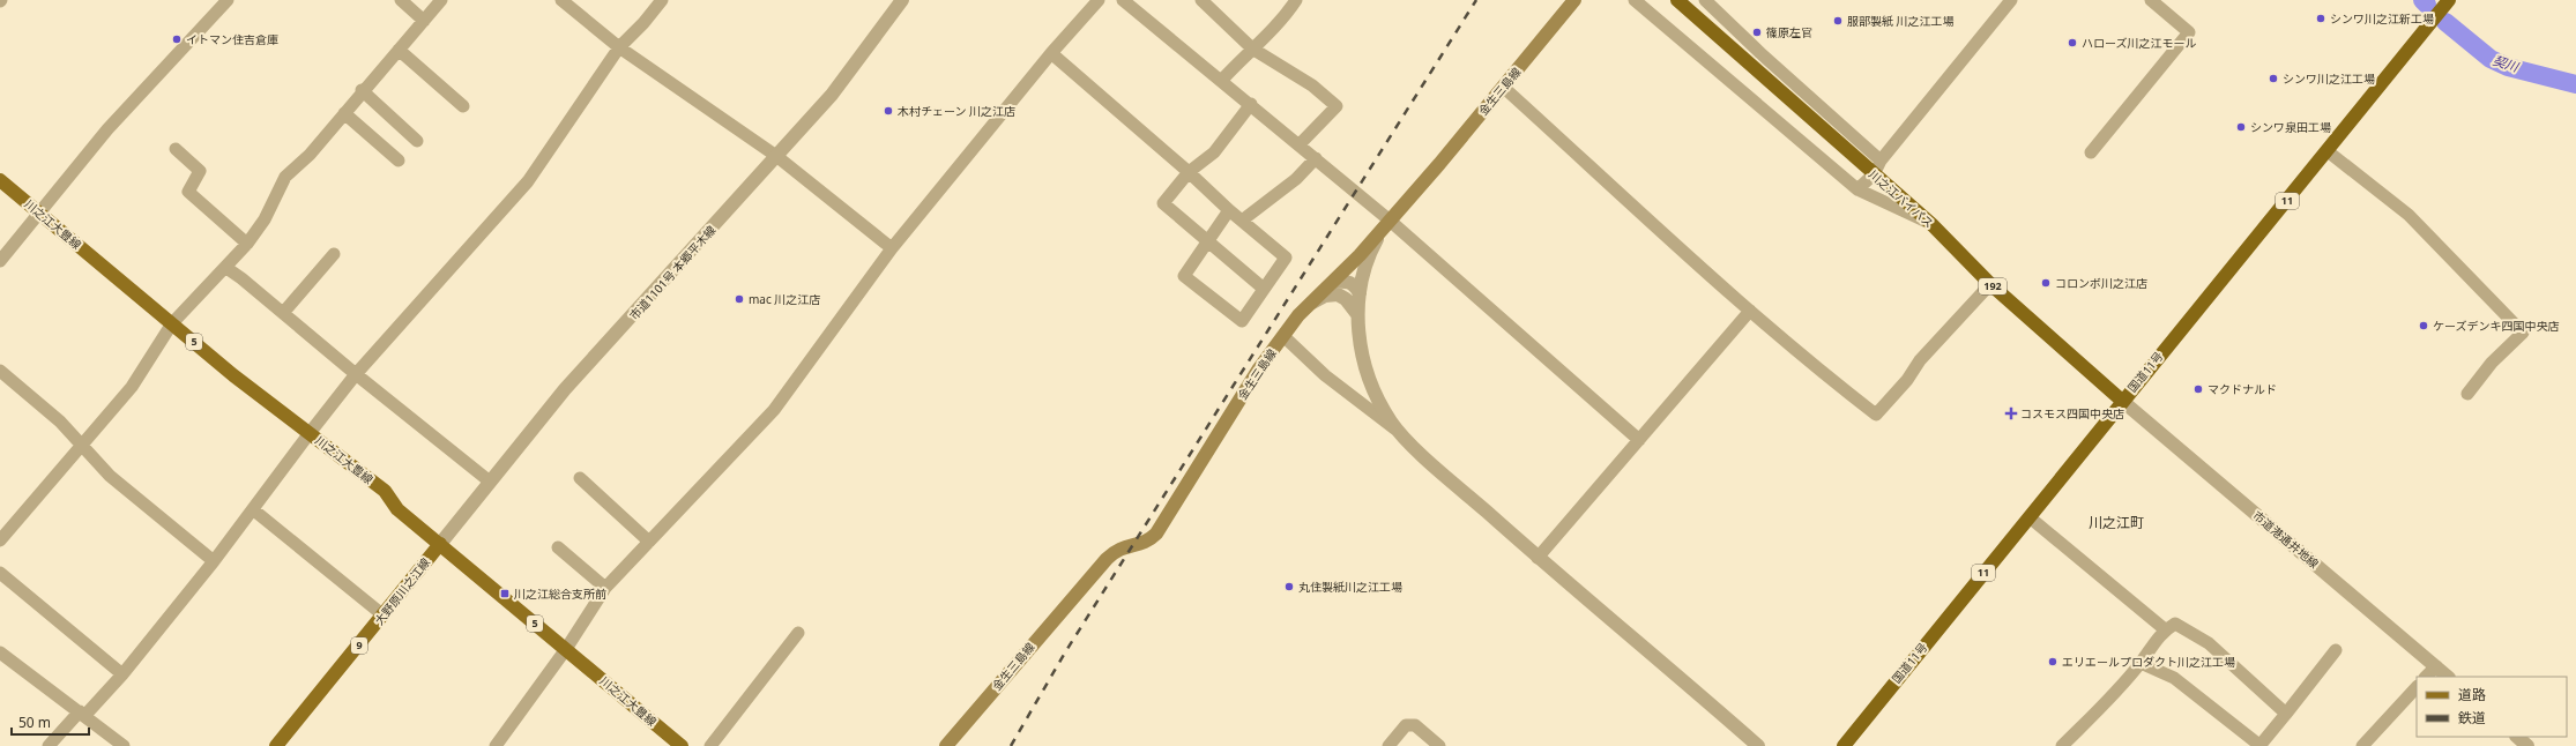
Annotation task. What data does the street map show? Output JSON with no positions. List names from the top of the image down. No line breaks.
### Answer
{"streets":{"highway":["川之江バイパス","11","192","国道11号"],"main road":["金生三島線","川之江大豊線","5","大野原川之江線","9"],"street":["市道1101号 本郷平木線","市道港通井地線"]},"crossings":[["川之江バイパス","国道11号"],["川之江バイパス","市道港通井地線"],["川之江大豊線","市道1101号 本郷平木線"],["川之江大豊線","大野原川之江線"],["市道1101号 本郷平木線","大野原川之江線"],["国道11号","市道港通井地線"]],"districts":["川之江町"],"water":["契川"],"places":{"other":["シンワ川之江新工場","服部製紙 川之江工場","篠原左官","イトマン住吉倉庫","ハローズ川之江モール","シンワ川之江工場","木村チェーン 川之江店","シンワ泉田工場","コロンボ川之江店","mac 川之江店","ケーズデンキ四国中央店","マクドナルド","丸住製紙川之江工場","エリエールプロダクト川之江工場"],"health":["コスモス四国中央店"],"transit":["川之江総合支所前"]},"legend":["道路","鉄道"],"scale_bar":"50 m"}
